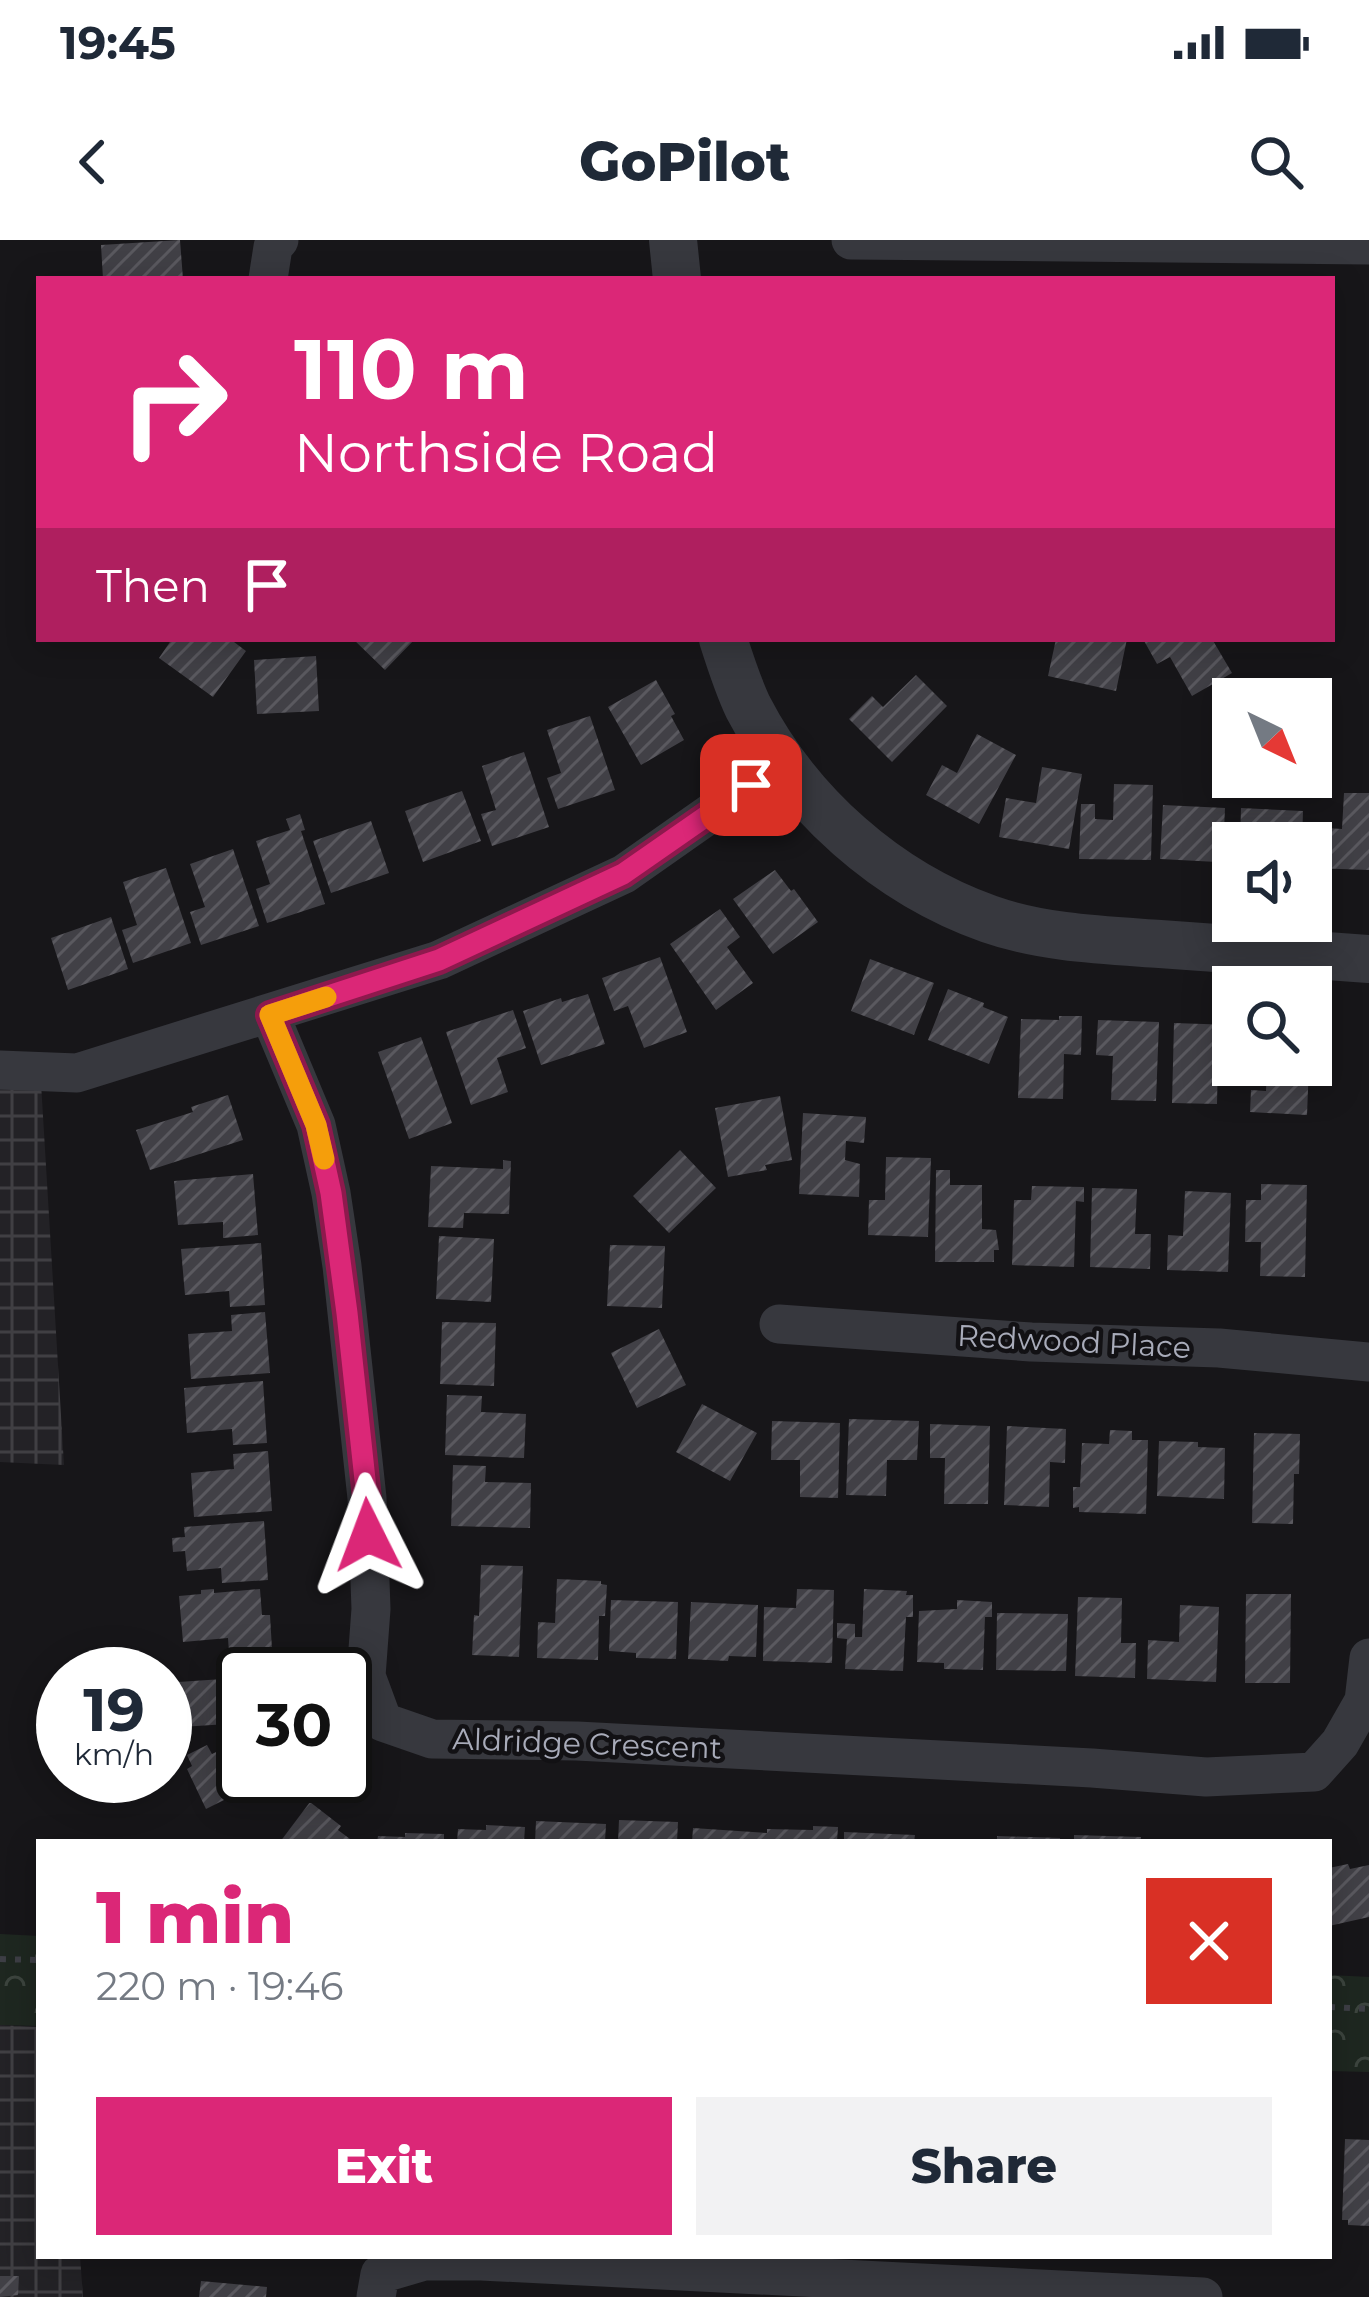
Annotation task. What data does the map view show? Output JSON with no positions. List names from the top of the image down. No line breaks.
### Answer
{"streets":{"street":["Redwood Place","Aldridge Crescent"]},"north":"bottom right","page":{"status":"19:45","header":"GoPilot","turn":["110 m","Northside Road"],"then":"Then","speed":"19 km/h","limit":"30","heading":["1 min","220 m · 19:46"],"buttons":["Exit","Share"]}}
